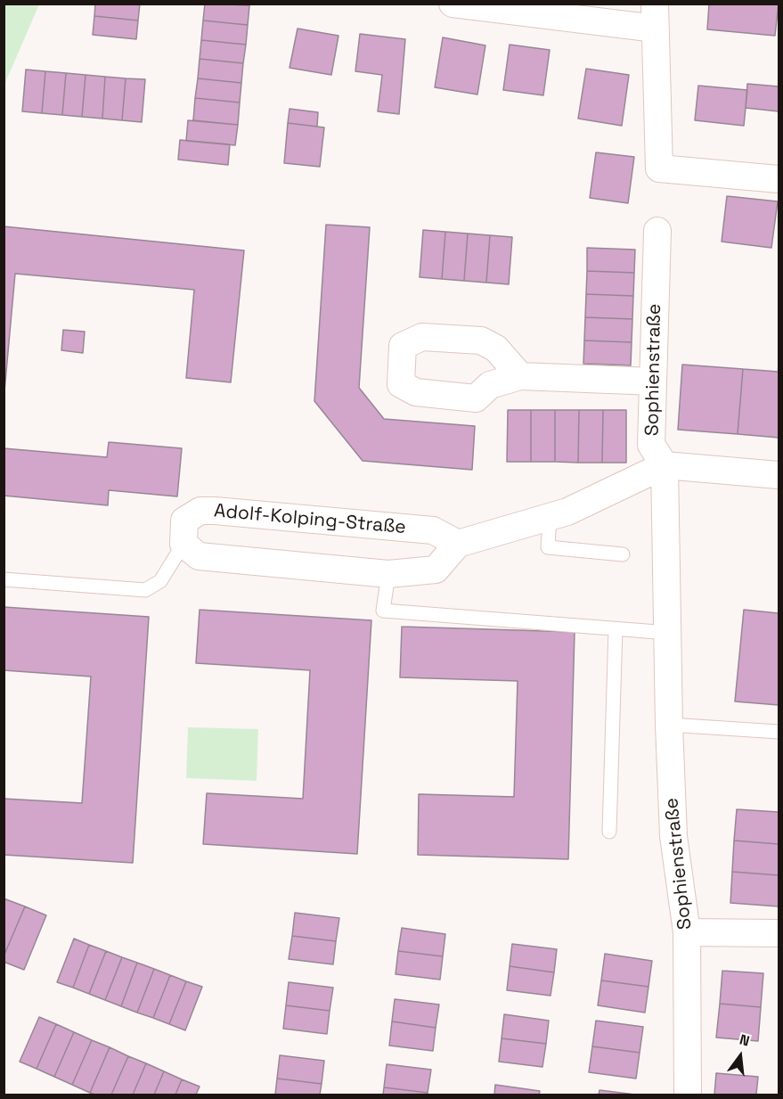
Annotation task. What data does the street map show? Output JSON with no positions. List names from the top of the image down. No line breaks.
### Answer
{"streets":{"street":["Sophienstraße","Adolf-Kolping-Straße"]},"north":"top"}
